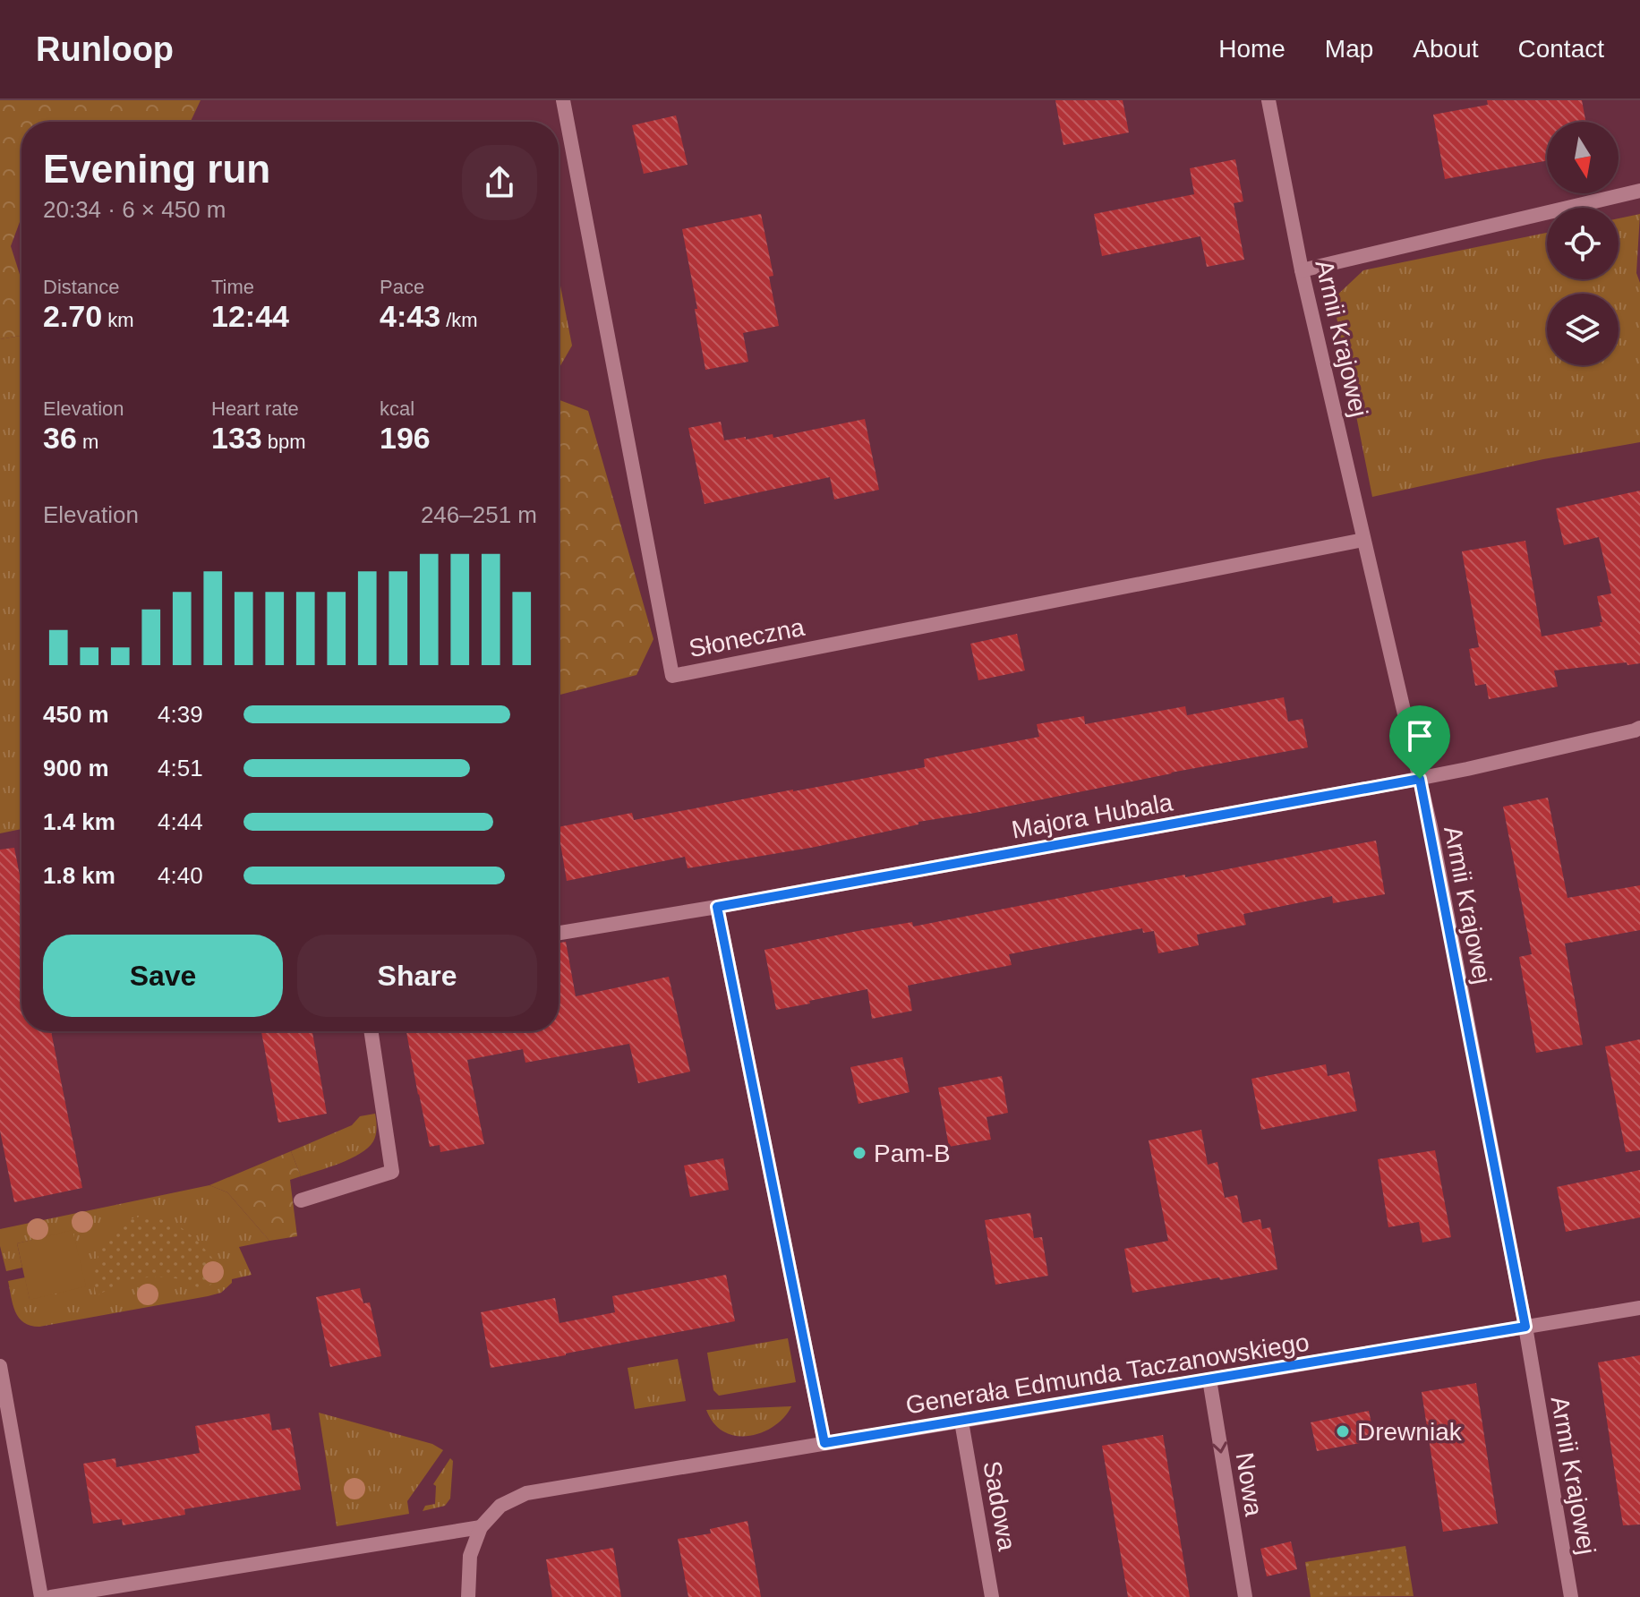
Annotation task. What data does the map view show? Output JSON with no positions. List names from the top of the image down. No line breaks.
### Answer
{"streets":{"street":["Armii Krajowej","Słoneczna","Majora Hubala","Generała Edmunda Taczanowskiego","Nowa","Sadowa"]},"crossings":[["Armii Krajowej","Słoneczna"],["Armii Krajowej","Majora Hubala"],["Armii Krajowej","Generała Edmunda Taczanowskiego"],["Generała Edmunda Taczanowskiego","Nowa"],["Generała Edmunda Taczanowskiego","Sadowa"]],"one_way":["Nowa"],"places":["Pam-B","Drewniak"],"north":"bottom","page":{"header":"Runloop","nav":["Home","Map","About","Contact"],"heading":["Evening run","20:34 · 6 × 450 m"],"stats":[["Distance","2.70 km"],["Time","12:44"],["Pace","4:43 /km"],["Elevation","36 m"],["Heart rate","133 bpm"],["kcal","196"]],"chart":["Elevation","246–251 m"],"list":[{"name":"450 m","note":"4:39"},{"name":"900 m","note":"4:51"},{"name":"1.4 km","note":"4:44"},{"name":"1.8 km","note":"4:40"}],"buttons":["Save","Share"]}}
